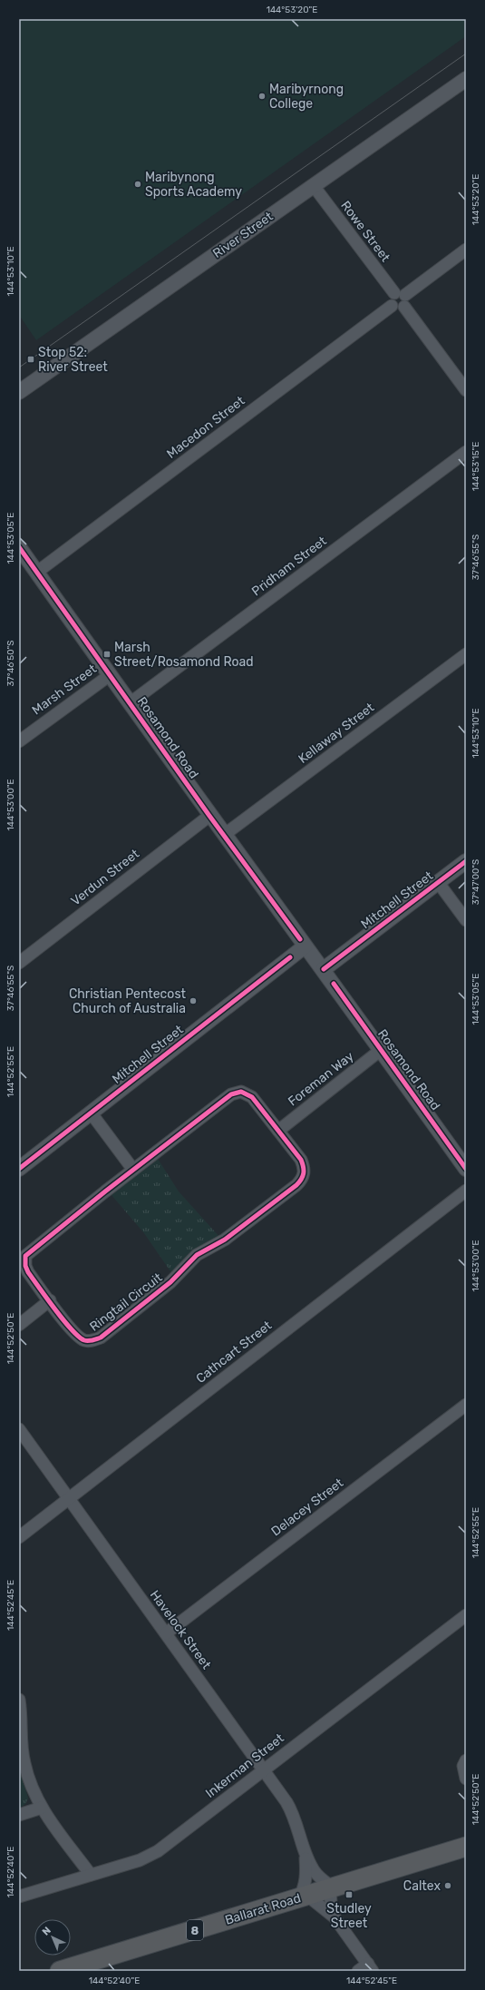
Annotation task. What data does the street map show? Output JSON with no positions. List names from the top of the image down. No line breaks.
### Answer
{"streets":{"highway":["Ballarat Road","8"],"street":["Rowe Street","River Street","Macedon Street","Pridham Street","Marsh Street","Kellaway Street","Rosamond Road","Verdun Street","Mitchell Street","Foreman Way","Ringtail Circuit","Cathcart Street","Delacey Street","Havelock Street","Inkerman Street"]},"crossings":[["Rowe Street","River Street"],["Rowe Street","Macedon Street"],["Macedon Street","Rosamond Road"],["Pridham Street","Rosamond Road"],["Marsh Street","Rosamond Road"],["Kellaway Street","Rosamond Road"],["Rosamond Road","Verdun Street"],["Rosamond Road","Mitchell Street"],["Rosamond Road","Foreman Way"],["Foreman Way","Ringtail Circuit"],["Cathcart Street","Havelock Street"],["Delacey Street","Havelock Street"],["Havelock Street","Inkerman Street"],["Havelock Street","Ballarat Road"]],"places":{"other":["Maribyrnong College","Maribynong Sports Academy","Christian Pentecost Church of Australia","Caltex"],"transit":["Stop 52: River Street","Marsh Street/Rosamond Road","Studley Street"]},"north":"top left","coordinates":["144°53'20\"E","144°53'10\"E","144°53'15\"E","144°53'05\"E","37°46'55\"S","37°46'50\"S","144°53'00\"E","37°47'00\"S","144°52'55\"E","144°52'50\"E","144°52'45\"E","144°52'40\"E"]}
